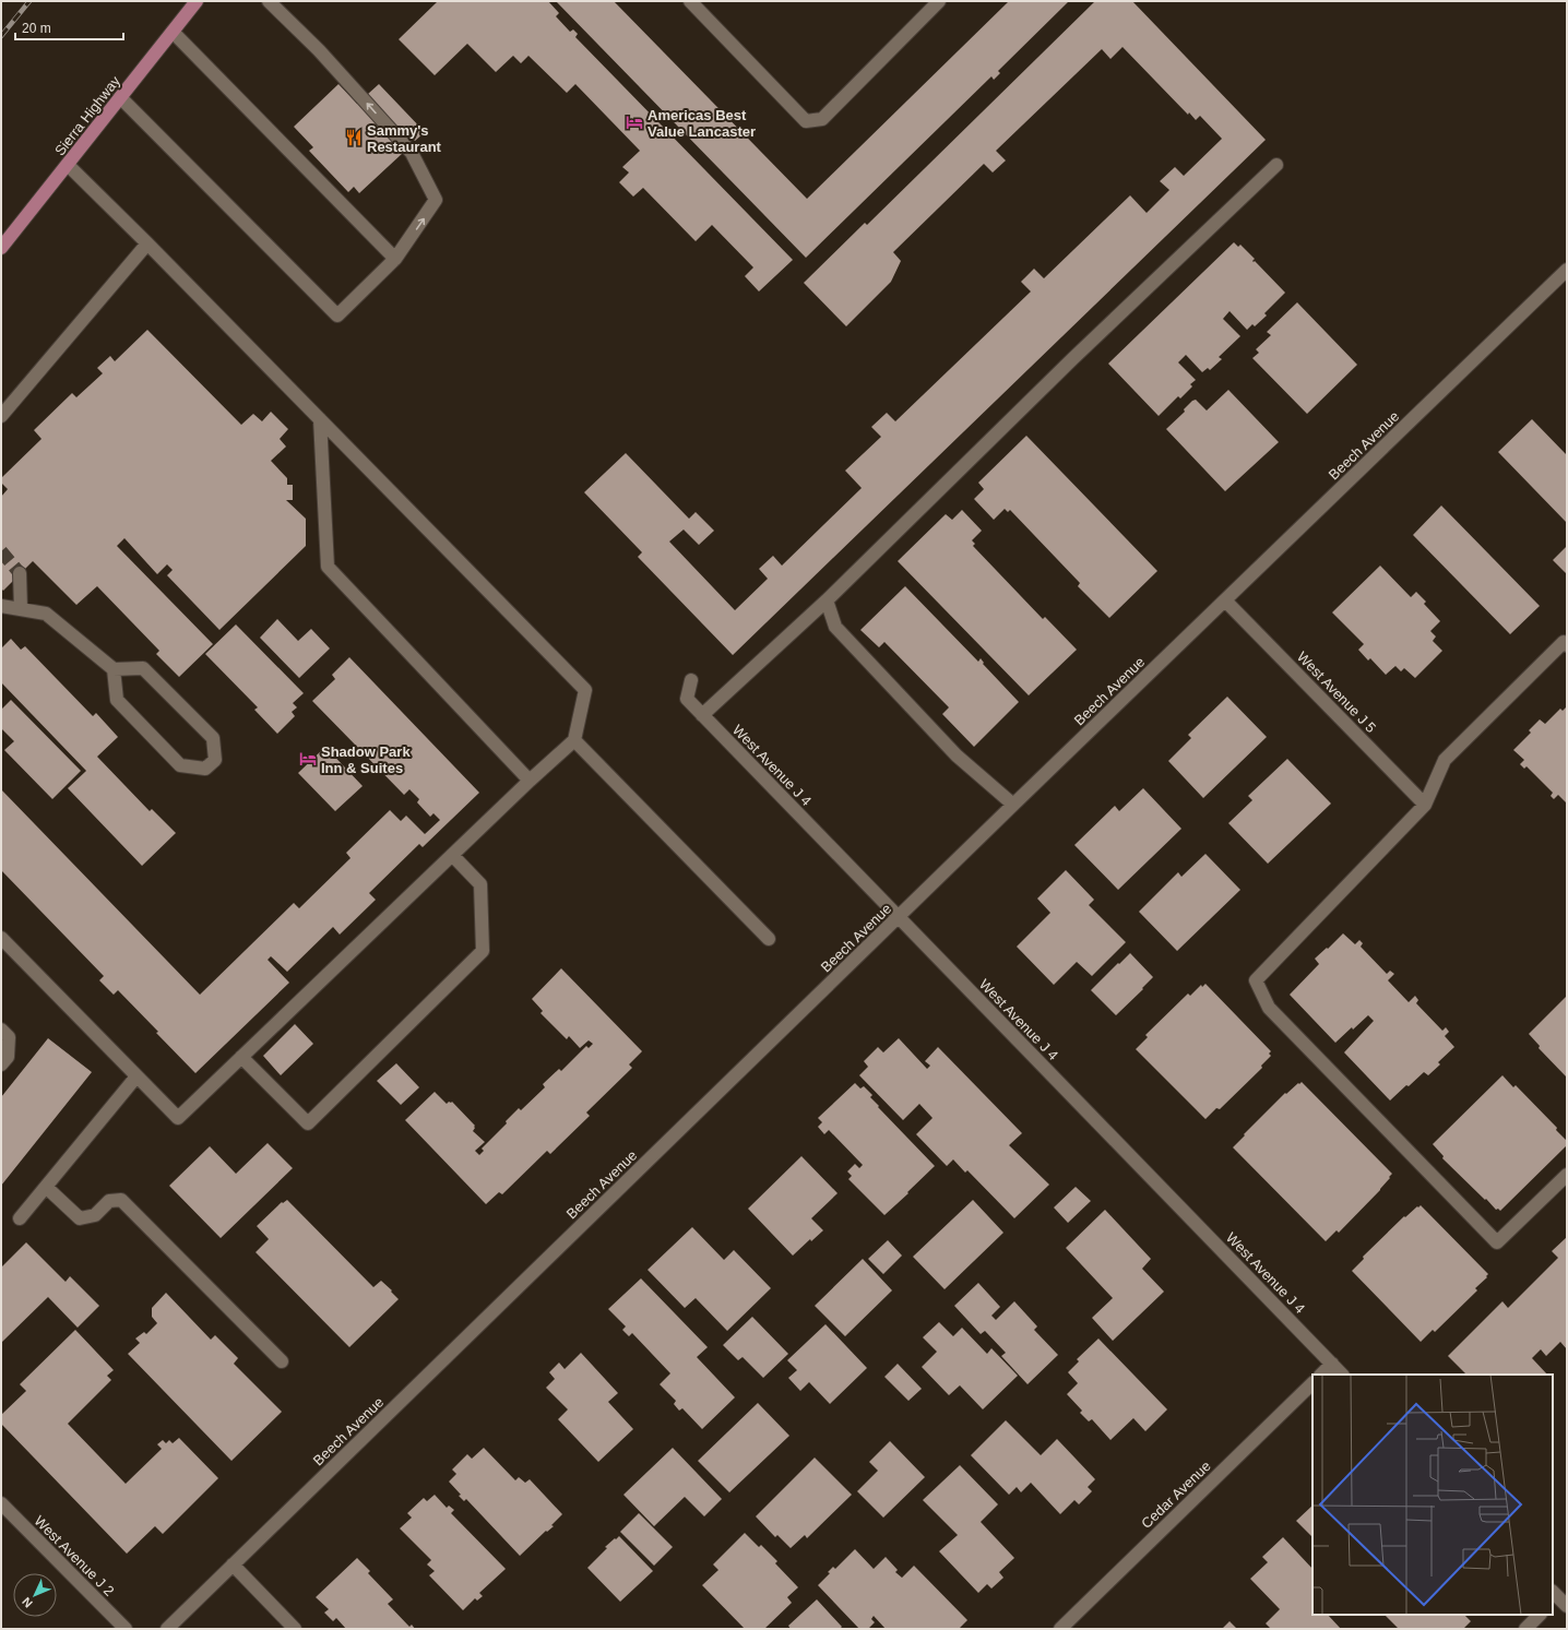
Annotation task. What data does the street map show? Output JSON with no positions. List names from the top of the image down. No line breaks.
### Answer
{"streets":{"main road":["Sierra Highway"],"street":["Beech Avenue","West Avenue J 5","West Avenue J 4","Cedar Avenue","West Avenue J 2"]},"crossings":[["Beech Avenue","West Avenue J 5"],["Beech Avenue","West Avenue J 4"]],"places":{"hotel":["Americas Best Value Lancaster","Shadow Park Inn & Suites"],"restaurant":["Sammy's Restaurant"]},"scale_bar":"20 m","north":"bottom left"}
